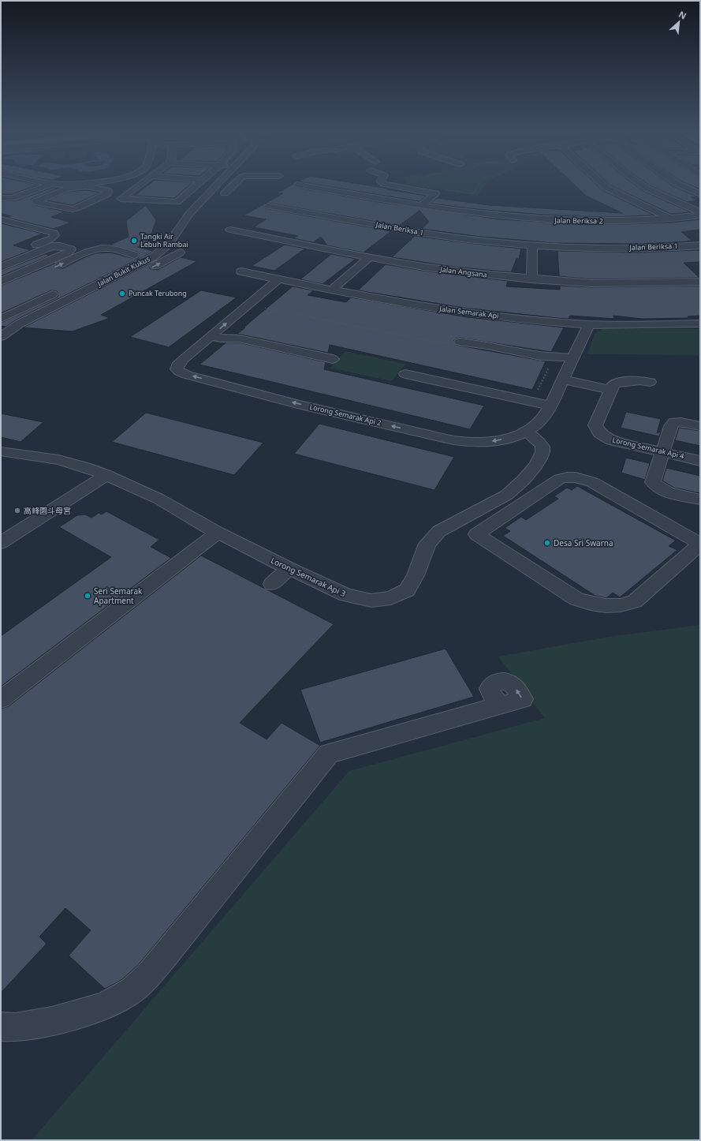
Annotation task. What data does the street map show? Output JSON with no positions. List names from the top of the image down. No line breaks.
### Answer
{"streets":{"street":["Jalan Beriksa 2","Jalan Beriksa 1","Jalan Bukit Kukus","Jalan Angsana","Jalan Semarak Api","Lorong Semarak Api 2","Lorong Semarak Api 4","Lorong Semarak Api 3"]},"crossings":[["Jalan Semarak Api","Lorong Semarak Api 2"],["Lorong Semarak Api 2","Lorong Semarak Api 3"]],"places":["Tangki Air Lebuh Rambai","Puncak Terubong","高峰園斗母宮","Desa Sri Swarna","Seri Semarak Apartment"],"north":"top right"}
